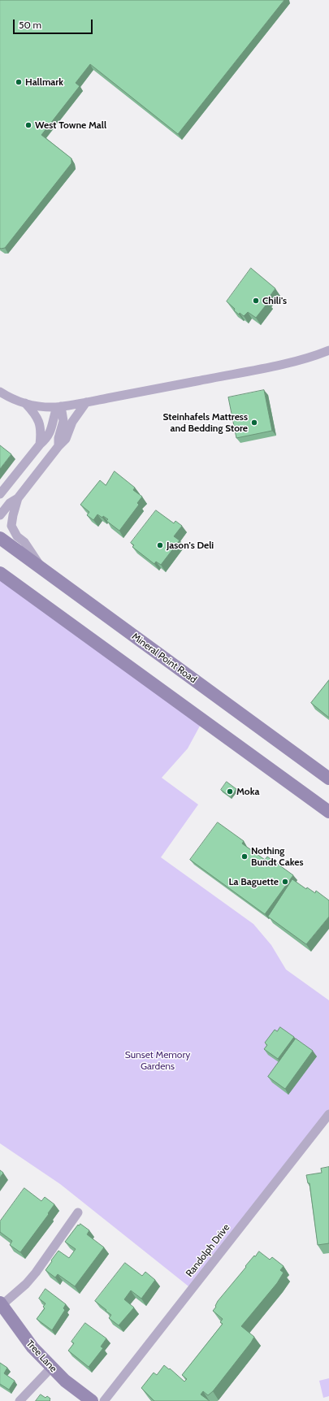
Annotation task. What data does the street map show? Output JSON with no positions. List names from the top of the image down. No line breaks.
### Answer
{"streets":{"main road":["Mineral Point Road","Tree Lane"],"street":["Randolph Drive"]},"parks":["Sunset Memory Gardens"],"places":["Hallmark","West Towne Mall","Chili's","Steinhafels Mattress and Bedding Store","Jason's Deli","Moka","Nothing Bundt Cakes","La Baguette"],"scale_bar":"50 m"}
